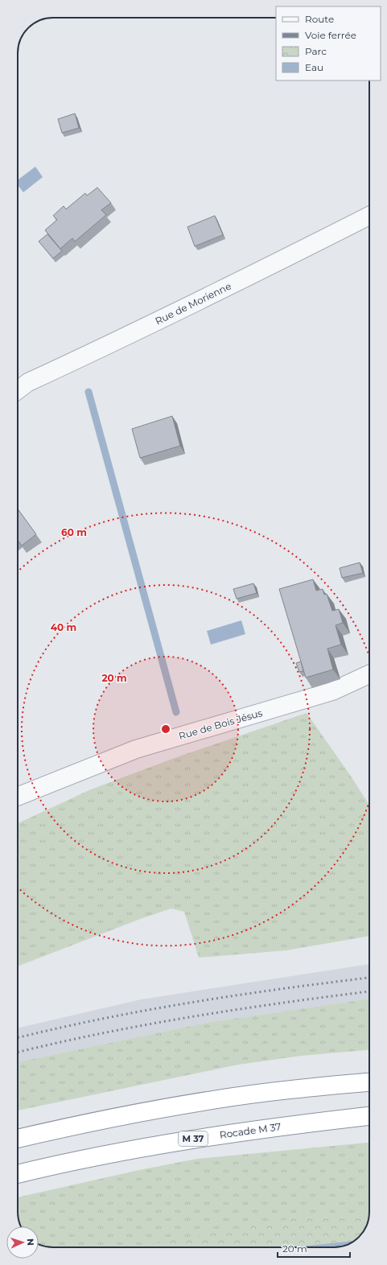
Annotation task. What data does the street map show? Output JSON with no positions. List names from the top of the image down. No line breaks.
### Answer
{"streets":{"highway":["Rocade M 37","M 37"],"street":["Rue de Morienne","Rue de Bois Jésus"]},"legend":["Route","Voie ferrée","Parc","Eau"],"scale_bar":"20 m","north":"right","rings":["60 m","40 m","20 m"]}
